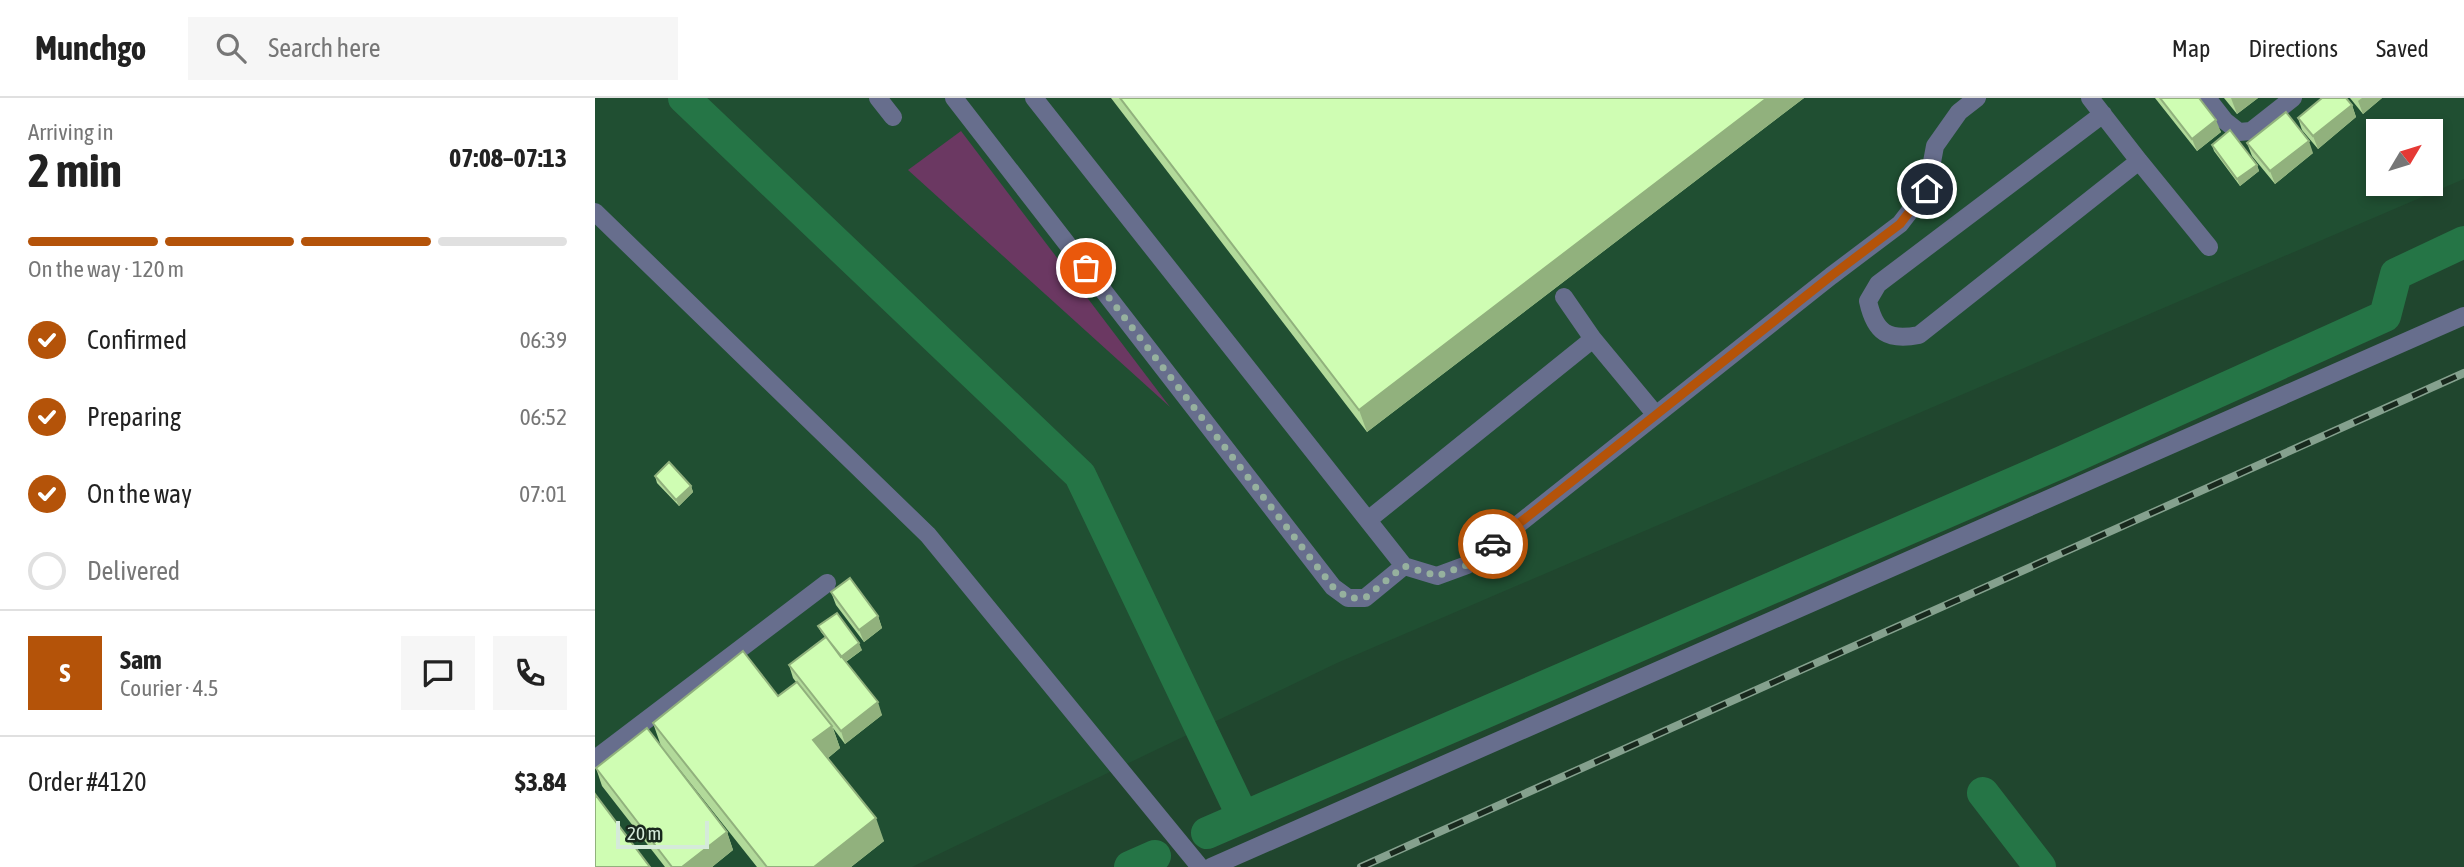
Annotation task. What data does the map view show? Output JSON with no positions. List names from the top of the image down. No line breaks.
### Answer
{"scale_bar":"20 m","north":"top right","page":{"header":"Munchgo","search":"Search here","nav":["Map","Directions","Saved"],"heading":["2 min","Arriving in","07:08–07:13"],"panel":["Sam","Courier · 4.5","Order #4120","$3.84"],"bar":"On the way · 120 m","list":[["Confirmed","06:39"],["Preparing","06:52"],["On the way","07:01"],"Delivered"],"round":"S","scale":"20 m"}}
